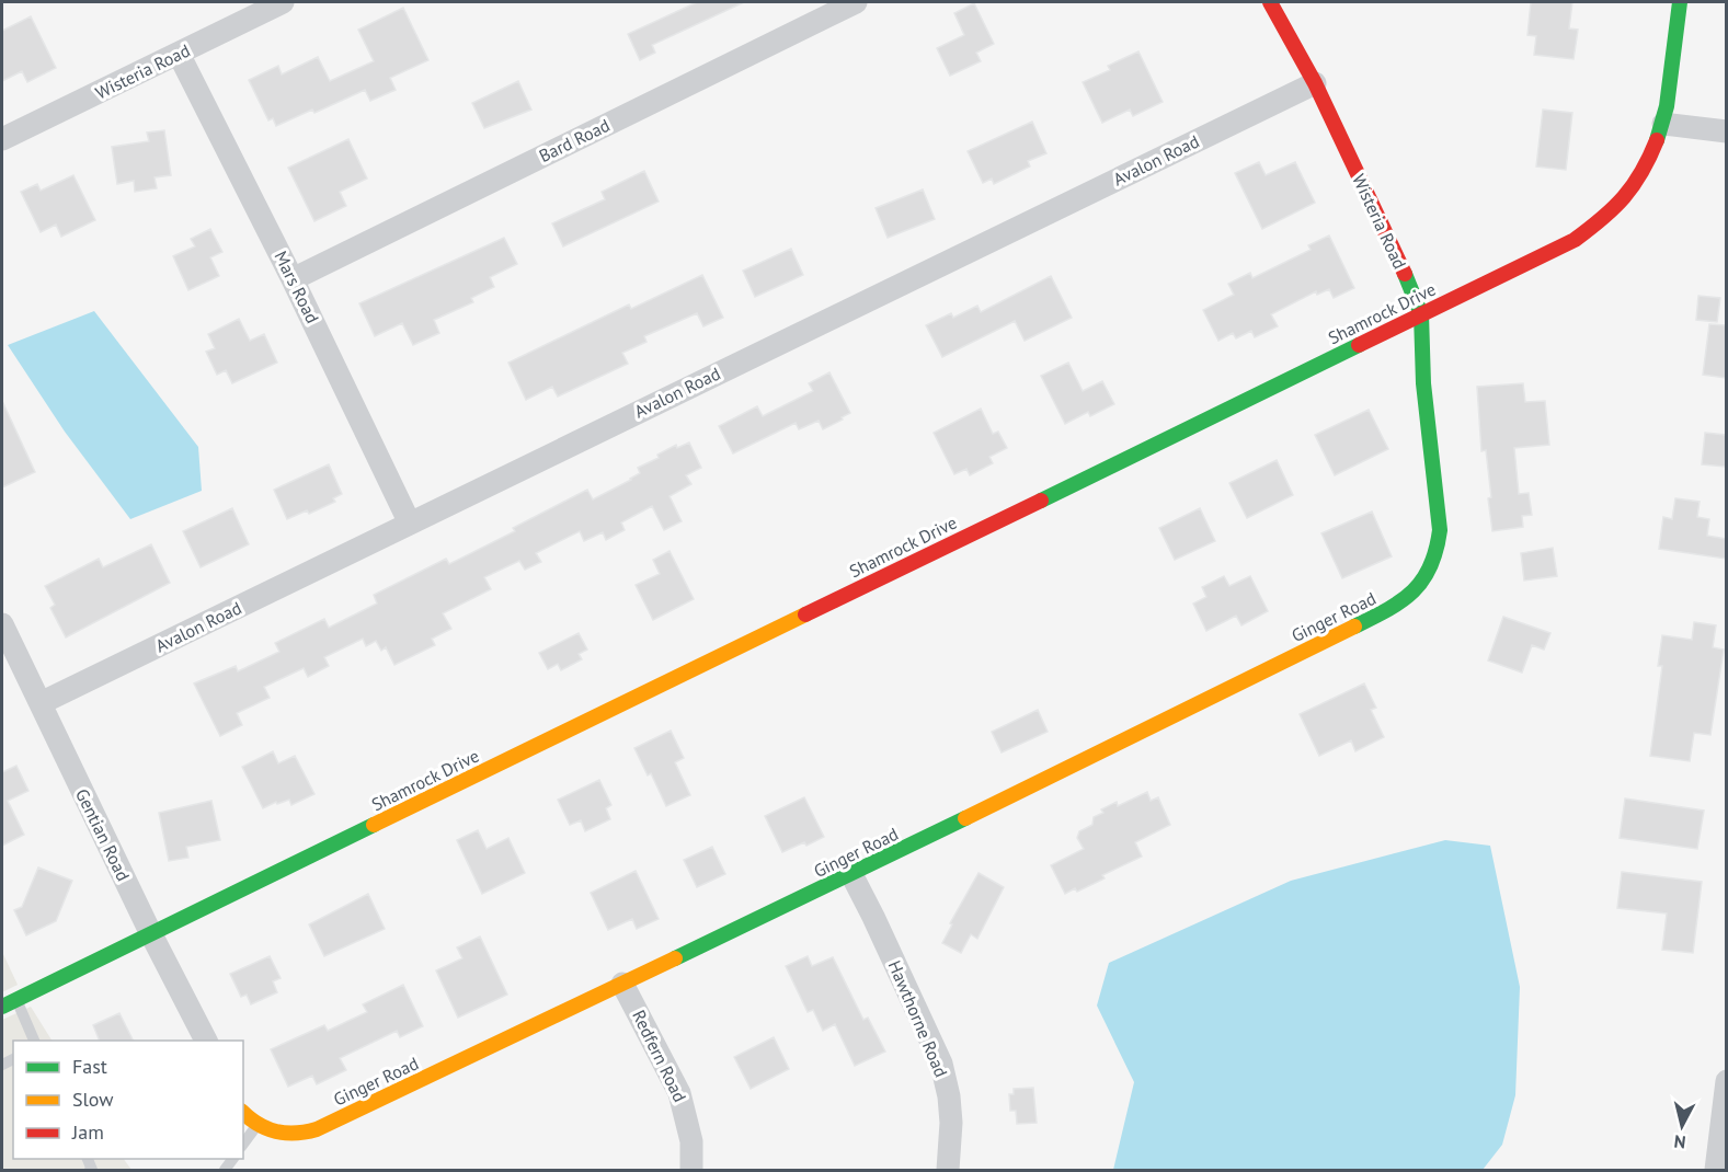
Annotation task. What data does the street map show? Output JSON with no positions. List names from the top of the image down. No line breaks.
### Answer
{"streets":{"street":["Wisteria Road","Bard Road","Avalon Road","Mars Road","Shamrock Drive","Ginger Road","Gentian Road","Hawthorne Road","Redfern Road"]},"crossings":[["Wisteria Road","Avalon Road"],["Wisteria Road","Mars Road"],["Wisteria Road","Shamrock Drive"],["Wisteria Road","Ginger Road"],["Bard Road","Mars Road"],["Avalon Road","Mars Road"],["Avalon Road","Gentian Road"],["Shamrock Drive","Gentian Road"],["Ginger Road","Hawthorne Road"],["Ginger Road","Redfern Road"]],"legend":["Fast","Slow","Jam"],"north":"bottom"}
